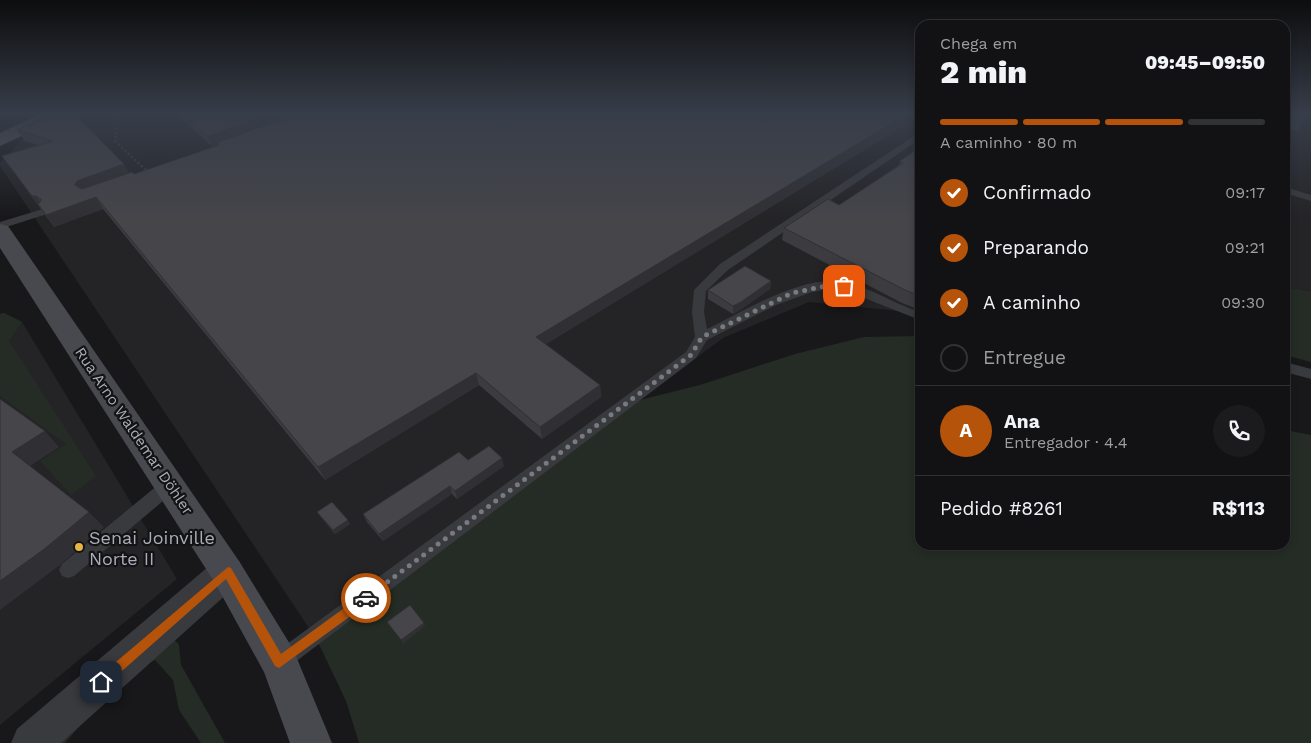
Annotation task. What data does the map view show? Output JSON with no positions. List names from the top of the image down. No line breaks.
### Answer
{"streets":{"main road":["Rua Arno Waldemar Döhler"]},"places":["Senai Joinville Norte II"],"page":{"heading":["2 min","Chega em","09:45–09:50"],"panel":["Ana","Entregador · 4.4","Pedido #8261","R$113"],"bar":"A caminho · 80 m","list":[["Confirmado","09:17"],["Preparando","09:21"],["A caminho","09:30"],"Entregue"],"round":"A"}}
